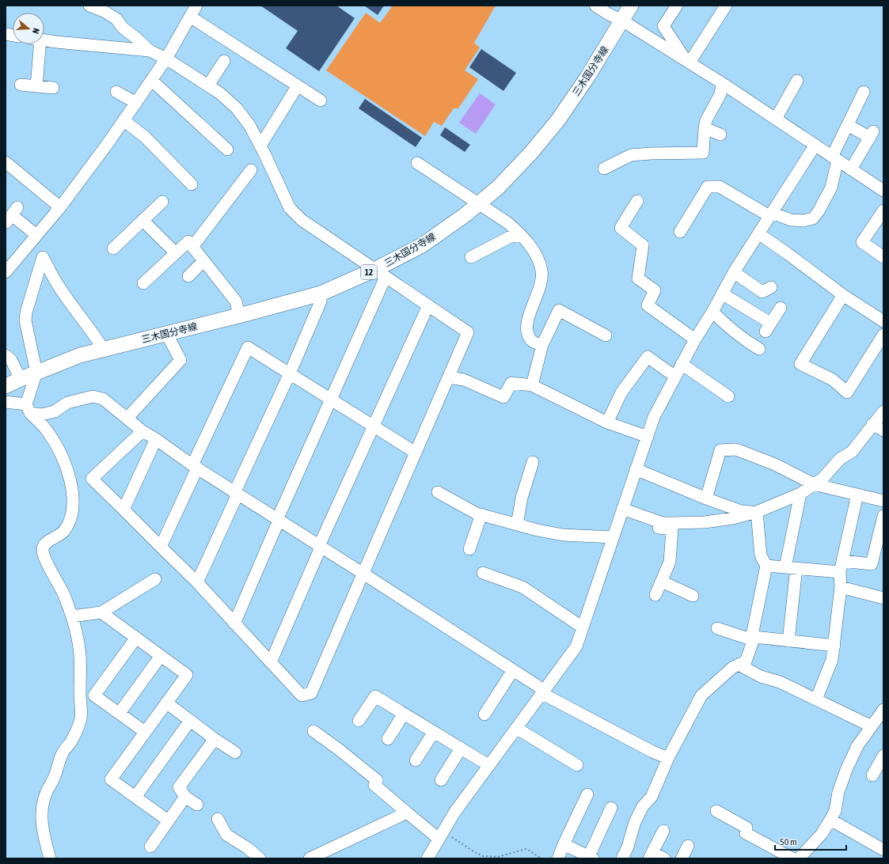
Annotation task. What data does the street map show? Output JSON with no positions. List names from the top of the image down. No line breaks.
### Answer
{"streets":{"main road":["三木国分寺線","12"]},"scale_bar":"50 m","north":"right"}
